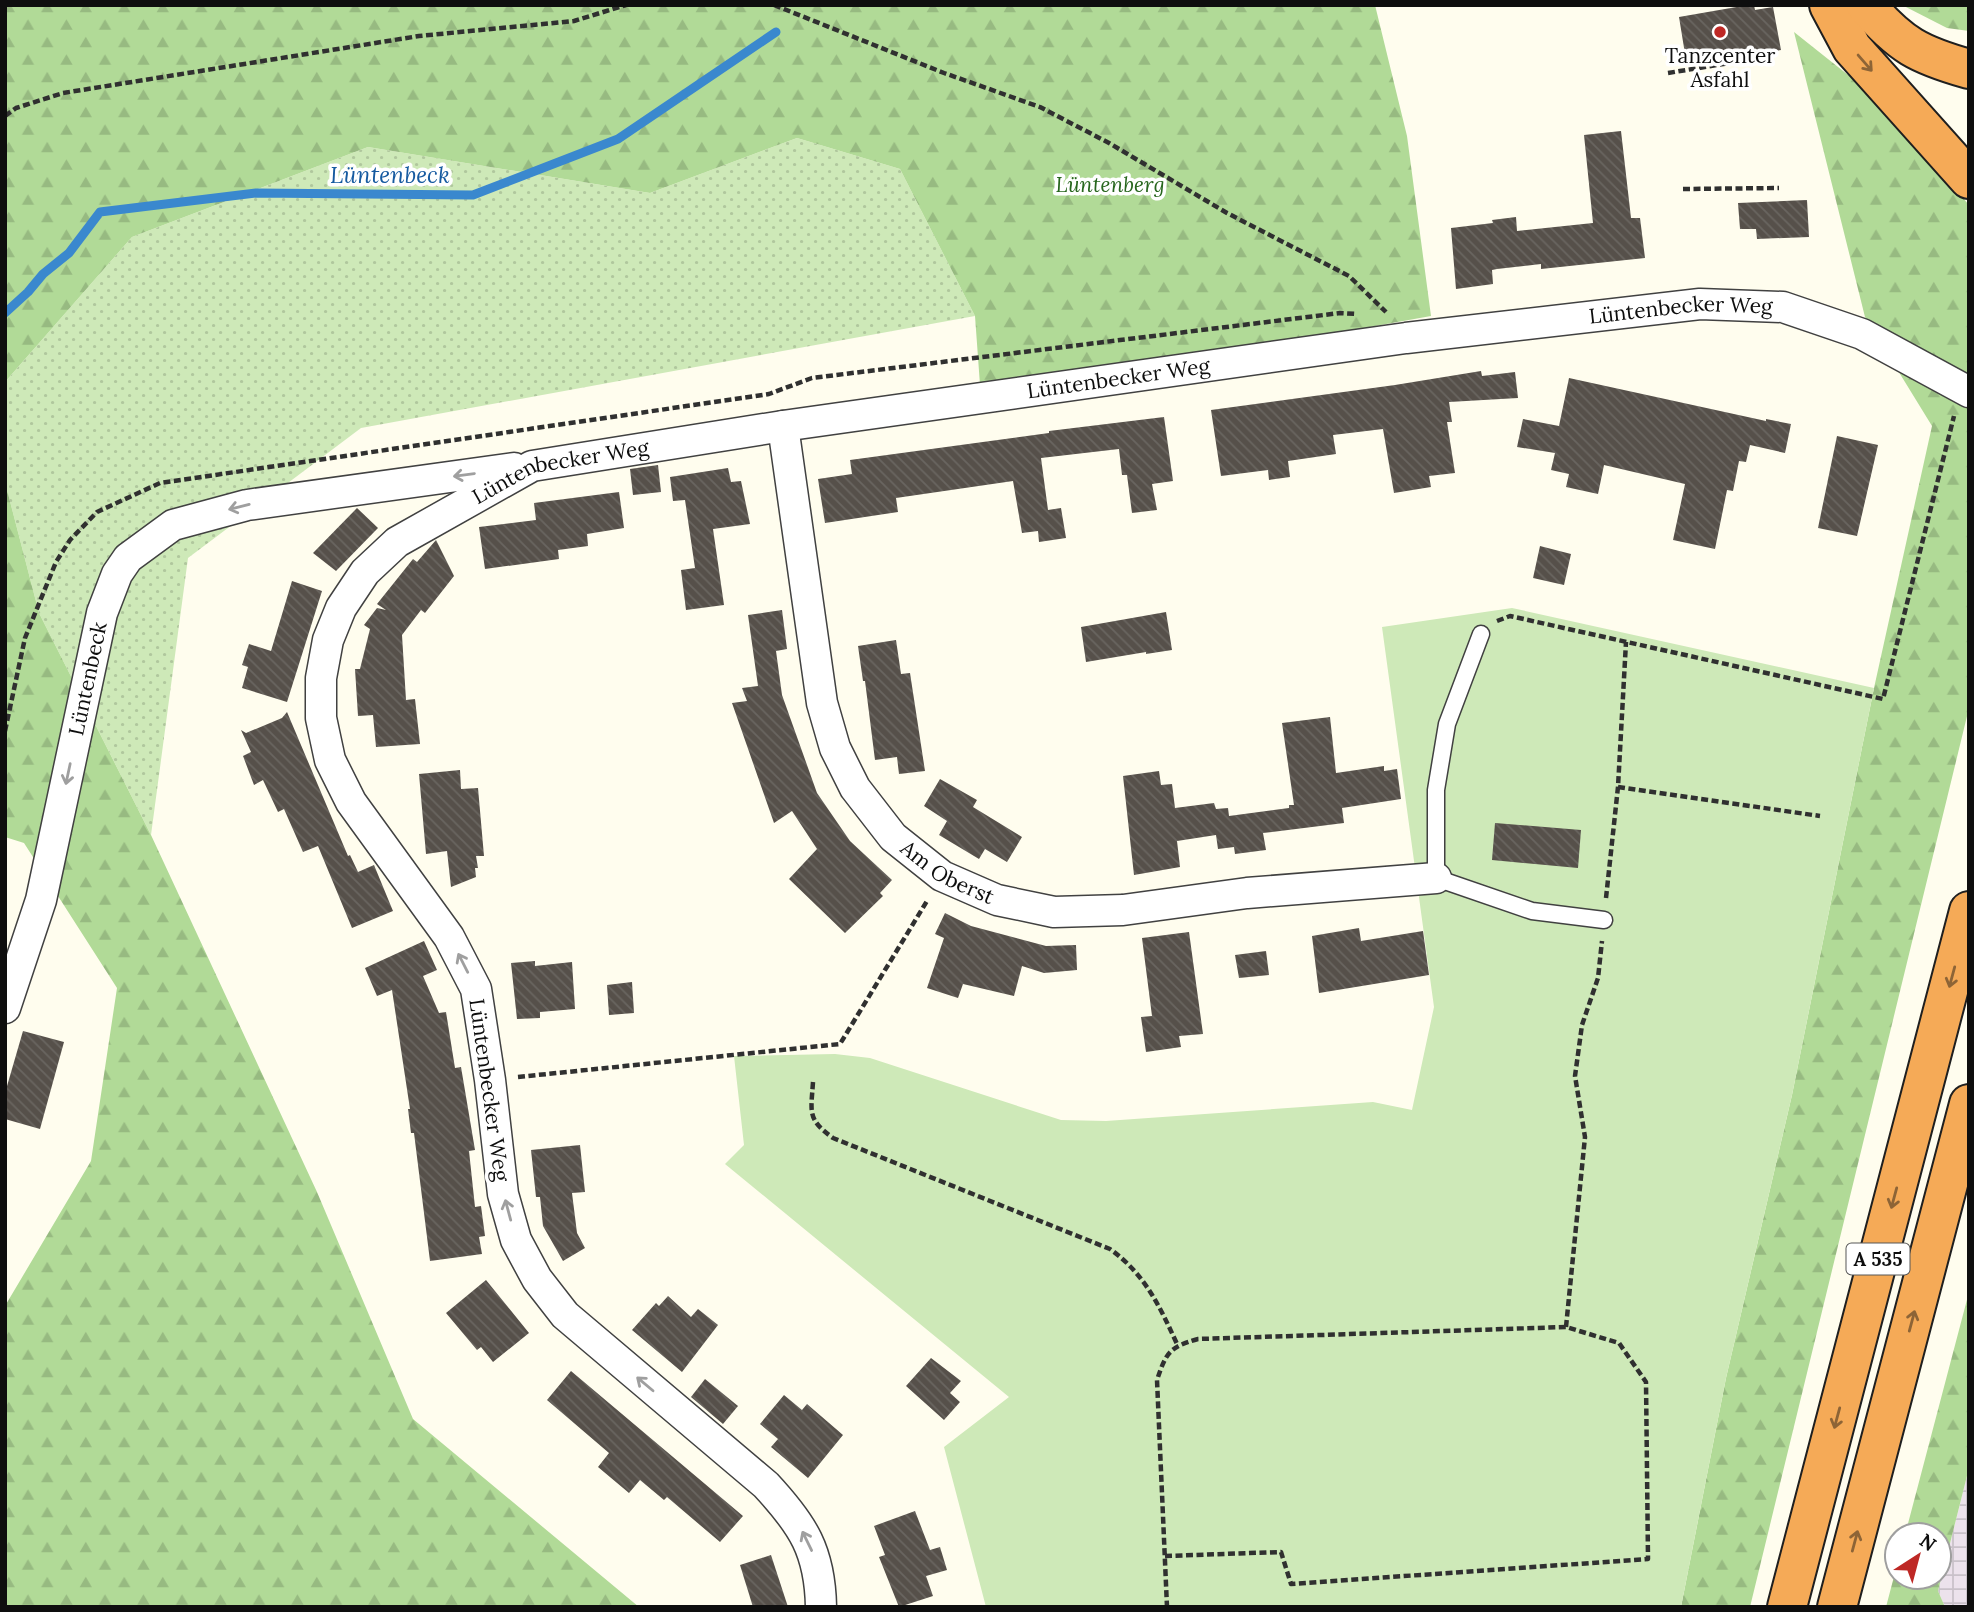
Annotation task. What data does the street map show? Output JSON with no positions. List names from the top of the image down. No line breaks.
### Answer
{"streets":{"highway":["A 535"],"street":["Lüntenbecker Weg","Lüntenbeck","Am Oberst"]},"crossings":[["Lüntenbecker Weg","Lüntenbeck"],["Lüntenbecker Weg","Am Oberst"]],"one_way":["Lüntenbecker Weg","Lüntenbeck"],"water":["Lüntenbeck"],"parks":["Lüntenberg"],"places":["Tanzcenter Asfahl"],"north":"top right"}
